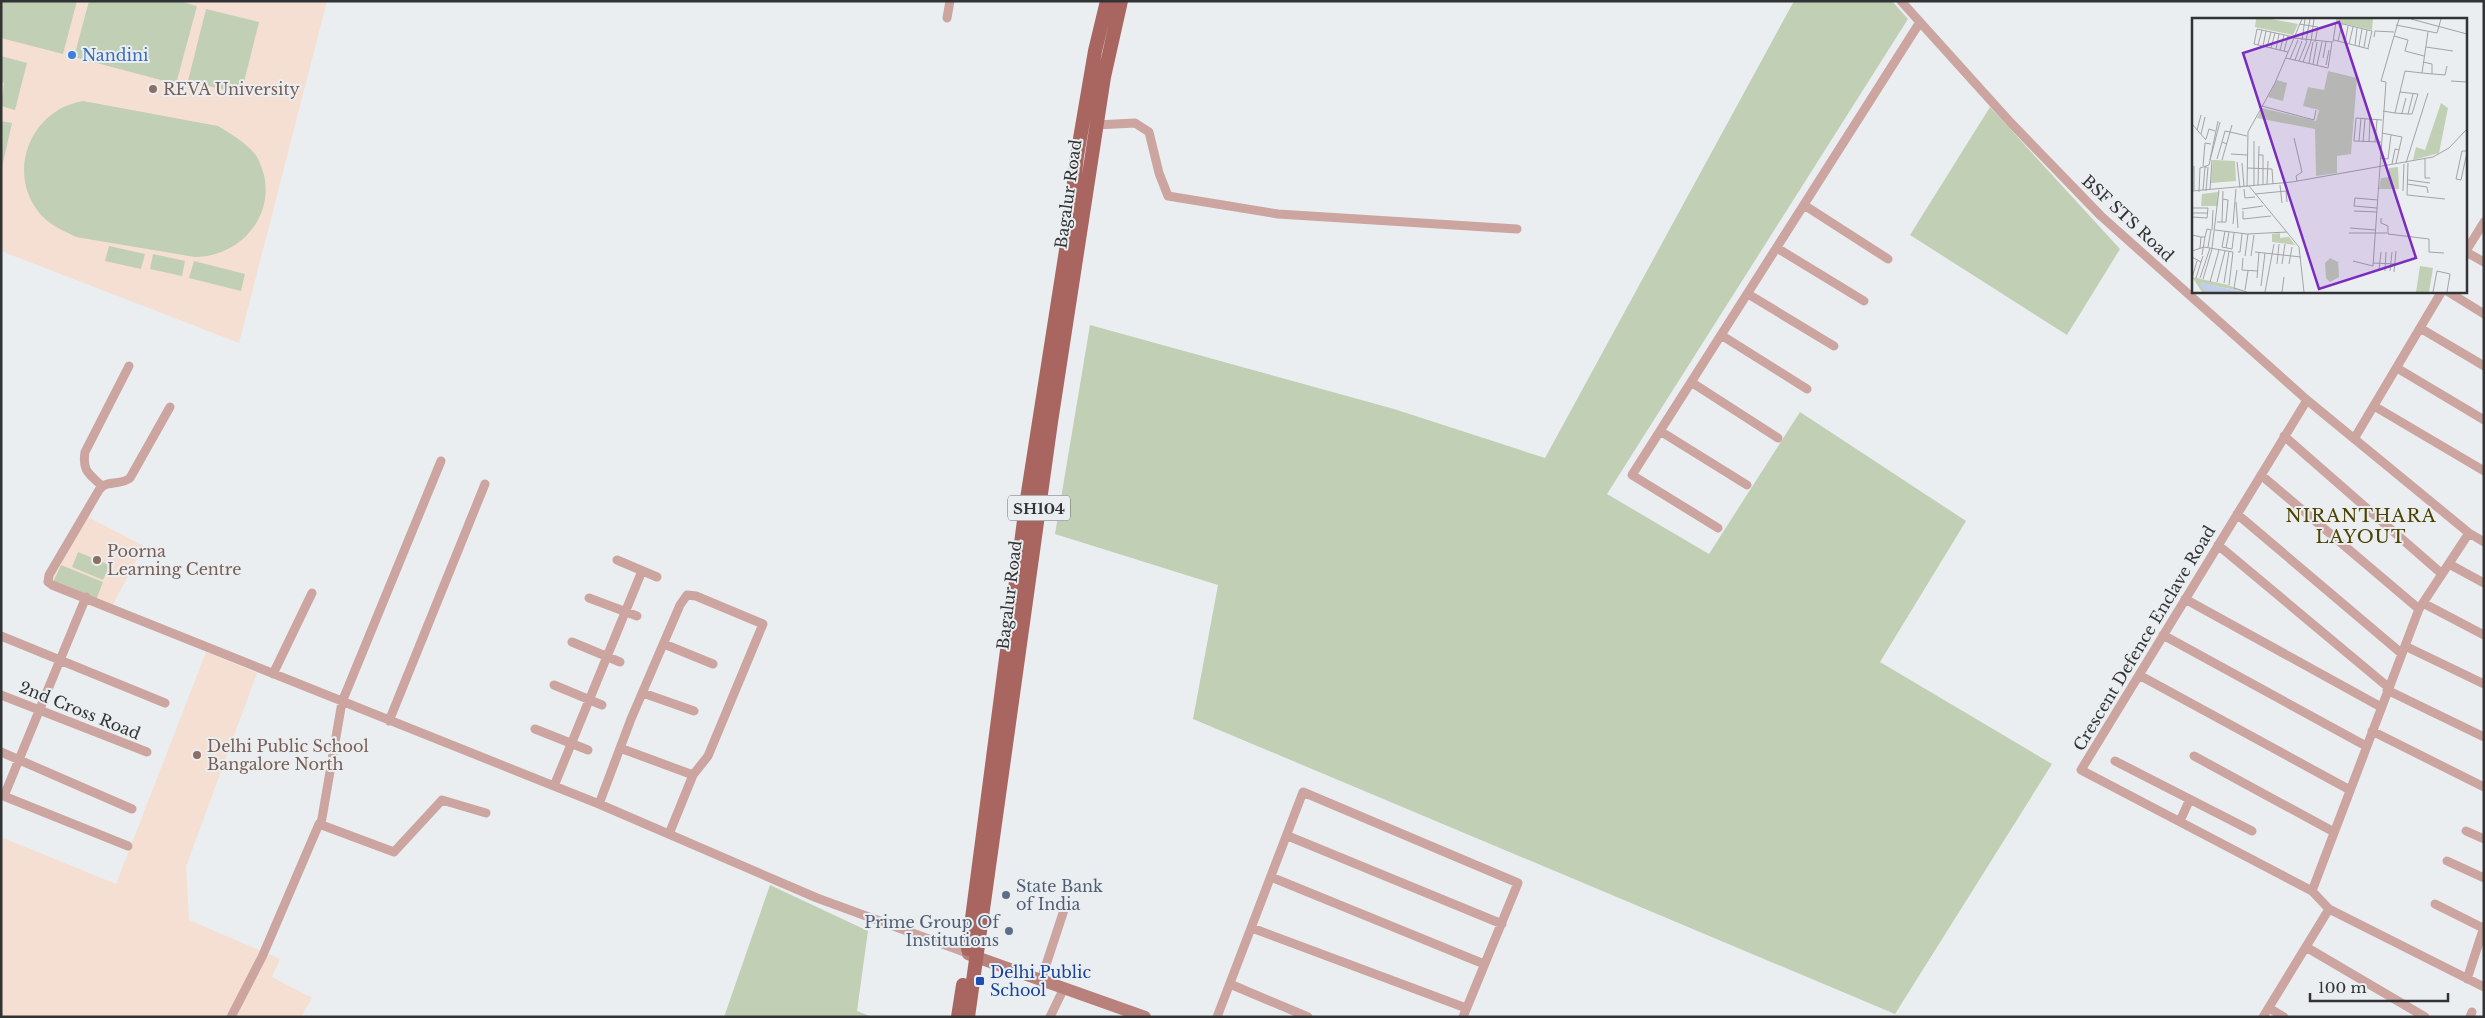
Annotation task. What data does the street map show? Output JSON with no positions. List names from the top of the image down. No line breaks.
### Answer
{"streets":{"main road":["Bagalur Road","SH104"],"street":["BSF STS Road","Crescent Defence Enclave Road","2nd Cross Road"]},"crossings":[["BSF STS Road","Crescent Defence Enclave Road"]],"districts":["NIRANTHARA LAYOUT"],"places":{"other":["Nandini","REVA University","Poorna Learning Centre","Delhi Public School Bangalore North","State Bank of India","Prime Group Of Institutions"],"transit":["Delhi Public School"]},"scale_bar":"100 m"}
